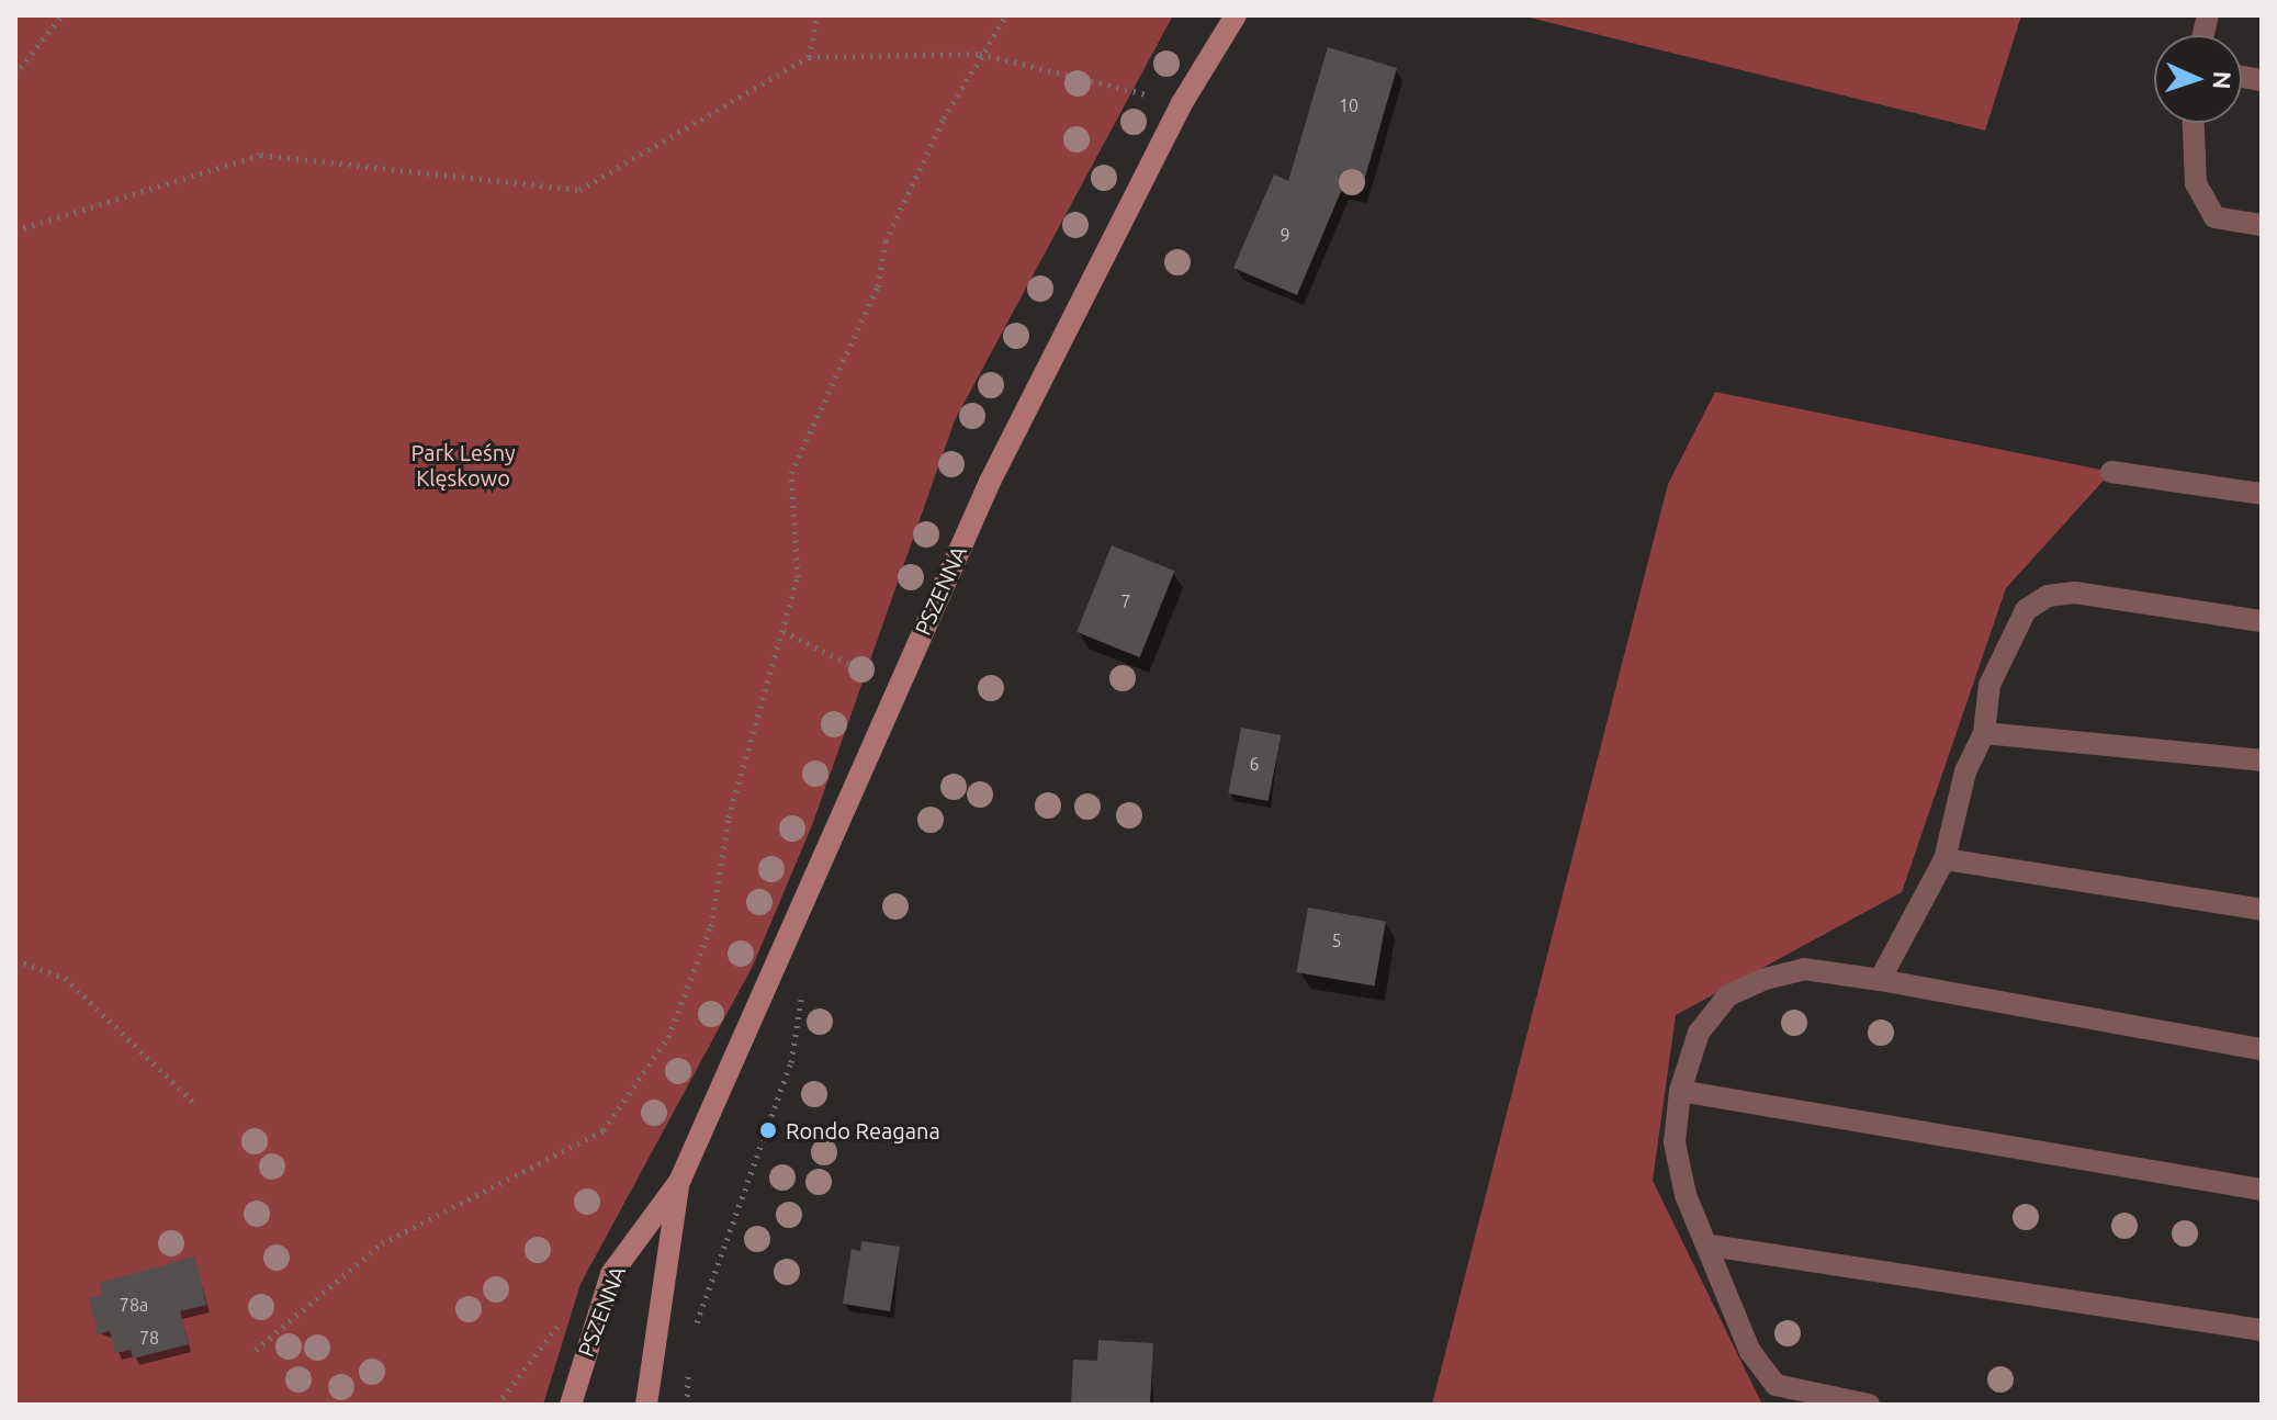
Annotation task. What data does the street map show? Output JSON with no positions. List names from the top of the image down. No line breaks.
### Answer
{"streets":{"street":["PSZENNA"]},"parks":["Park Leśny Klęskowo"],"places":["Rondo Reagana"],"house_numbers":["10","9","7","6","5","78a","78"],"north":"right"}
